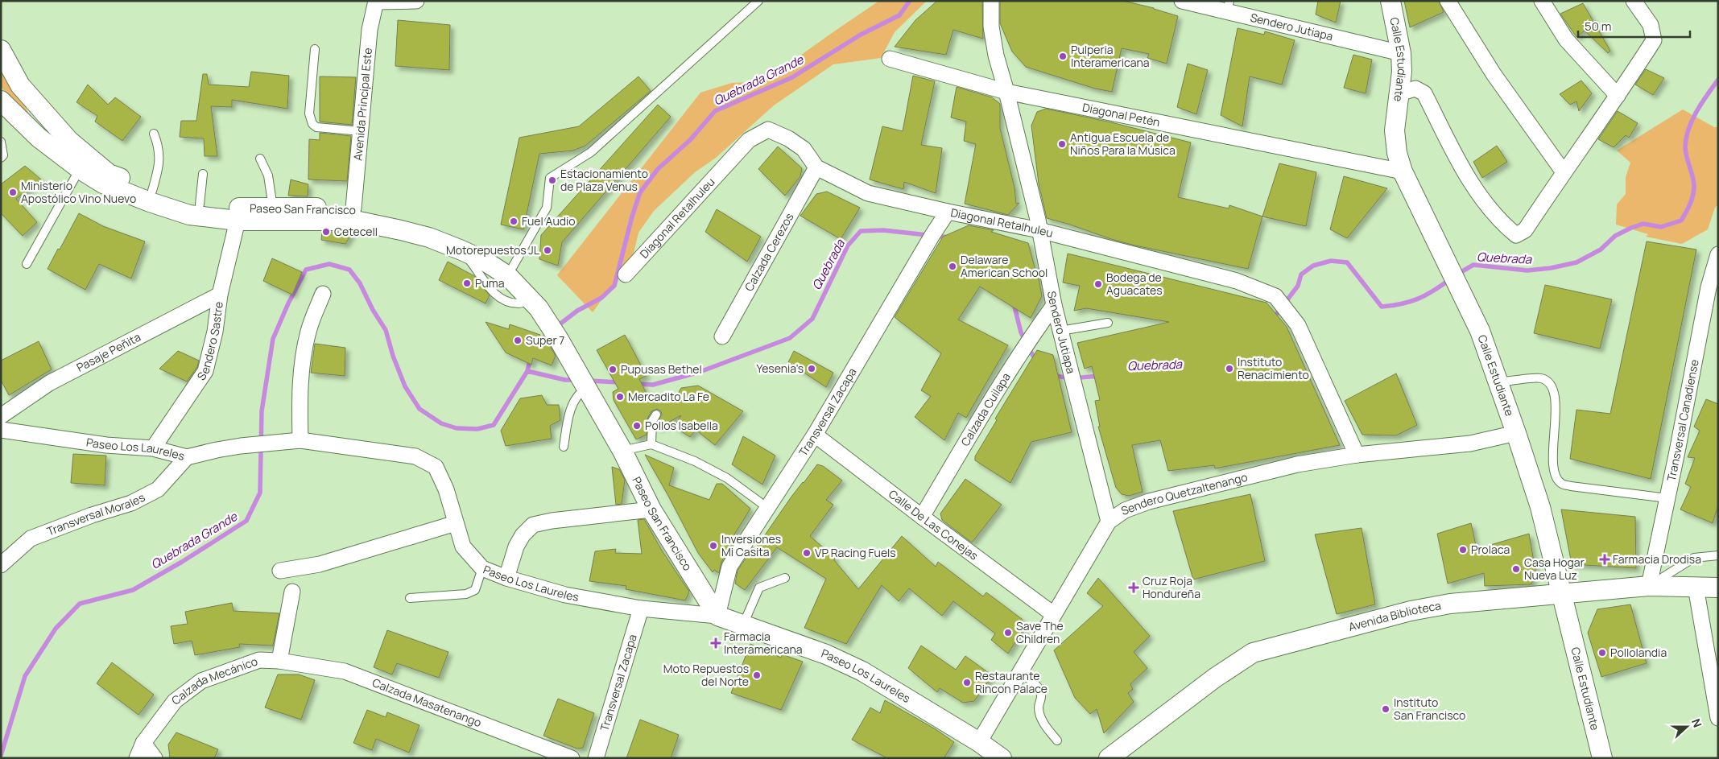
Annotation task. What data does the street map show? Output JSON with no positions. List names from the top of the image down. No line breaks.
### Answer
{"streets":{"street":["Sendero Jutiapa","Calle Estudiante","Avenida Principal Este","Diagonal Petén","Paseo San Francisco","Diagonal Retalhuleu","Calzada Cerezos","Sendero Sastre","Pasaje Peñita","Calzada Cuilapa","Transversal Zacapa","Transversal Canadiense","Paseo Los Laureles","Sendero Quetzaltenango","Transversal Morales","Calle De Las Conejas","Avenida Biblioteca","Calzada Mecánico","Calzada Masatenango"]},"crossings":[["Sendero Jutiapa","Calle Estudiante"],["Sendero Jutiapa","Diagonal Petén"],["Sendero Jutiapa","Diagonal Retalhuleu"],["Sendero Jutiapa","Calzada Cuilapa"],["Sendero Jutiapa","Sendero Quetzaltenango"],["Calle Estudiante","Diagonal Petén"],["Calle Estudiante","Sendero Quetzaltenango"],["Calle Estudiante","Avenida Biblioteca"],["Avenida Principal Este","Paseo San Francisco"],["Paseo San Francisco","Sendero Sastre"],["Paseo San Francisco","Transversal Zacapa"],["Paseo San Francisco","Paseo Los Laureles"],["Diagonal Retalhuleu","Calzada Cerezos"],["Diagonal Retalhuleu","Transversal Zacapa"],["Diagonal Retalhuleu","Sendero Quetzaltenango"],["Sendero Sastre","Pasaje Peñita"],["Sendero Sastre","Paseo Los Laureles"],["Calzada Cuilapa","Calle De Las Conejas"],["Transversal Zacapa","Paseo Los Laureles"],["Transversal Zacapa","Calle De Las Conejas"],["Transversal Canadiense","Avenida Biblioteca"],["Paseo Los Laureles","Sendero Quetzaltenango"],["Paseo Los Laureles","Transversal Morales"],["Sendero Quetzaltenango","Calle De Las Conejas"],["Calzada Mecánico","Calzada Masatenango"]],"water":["Quebrada Grande","Quebrada"],"places":{"other":["Pulperia Interamericana","Antigua Escuela de Niños Para la Música","Estacionamiento de Plaza Venus","Ministerio Apostólico Vino Nuevo","Fuel Audio","Cetecell","Motorepuestos JL","Delaware American School","Puma","Bodega de Aguacates","Super 7","Yesenia's","Instituto Renacimiento","Pupusas Bethel","Mercadito La Fe","Pollos Isabella","Inversiones Mi Casita","Prolaca","VP Racing Fuels","Casa Hogar Nueva Luz","Save The Children","Pollolandia","Moto Repuestos del Norte","Restaurante Rincon Palace","Instituto San Francisco"],"health":["Farmacia Drodisa","Cruz Roja Hondureña","Farmacia Interamericana"]},"scale_bar":"50 m","north":"right"}
